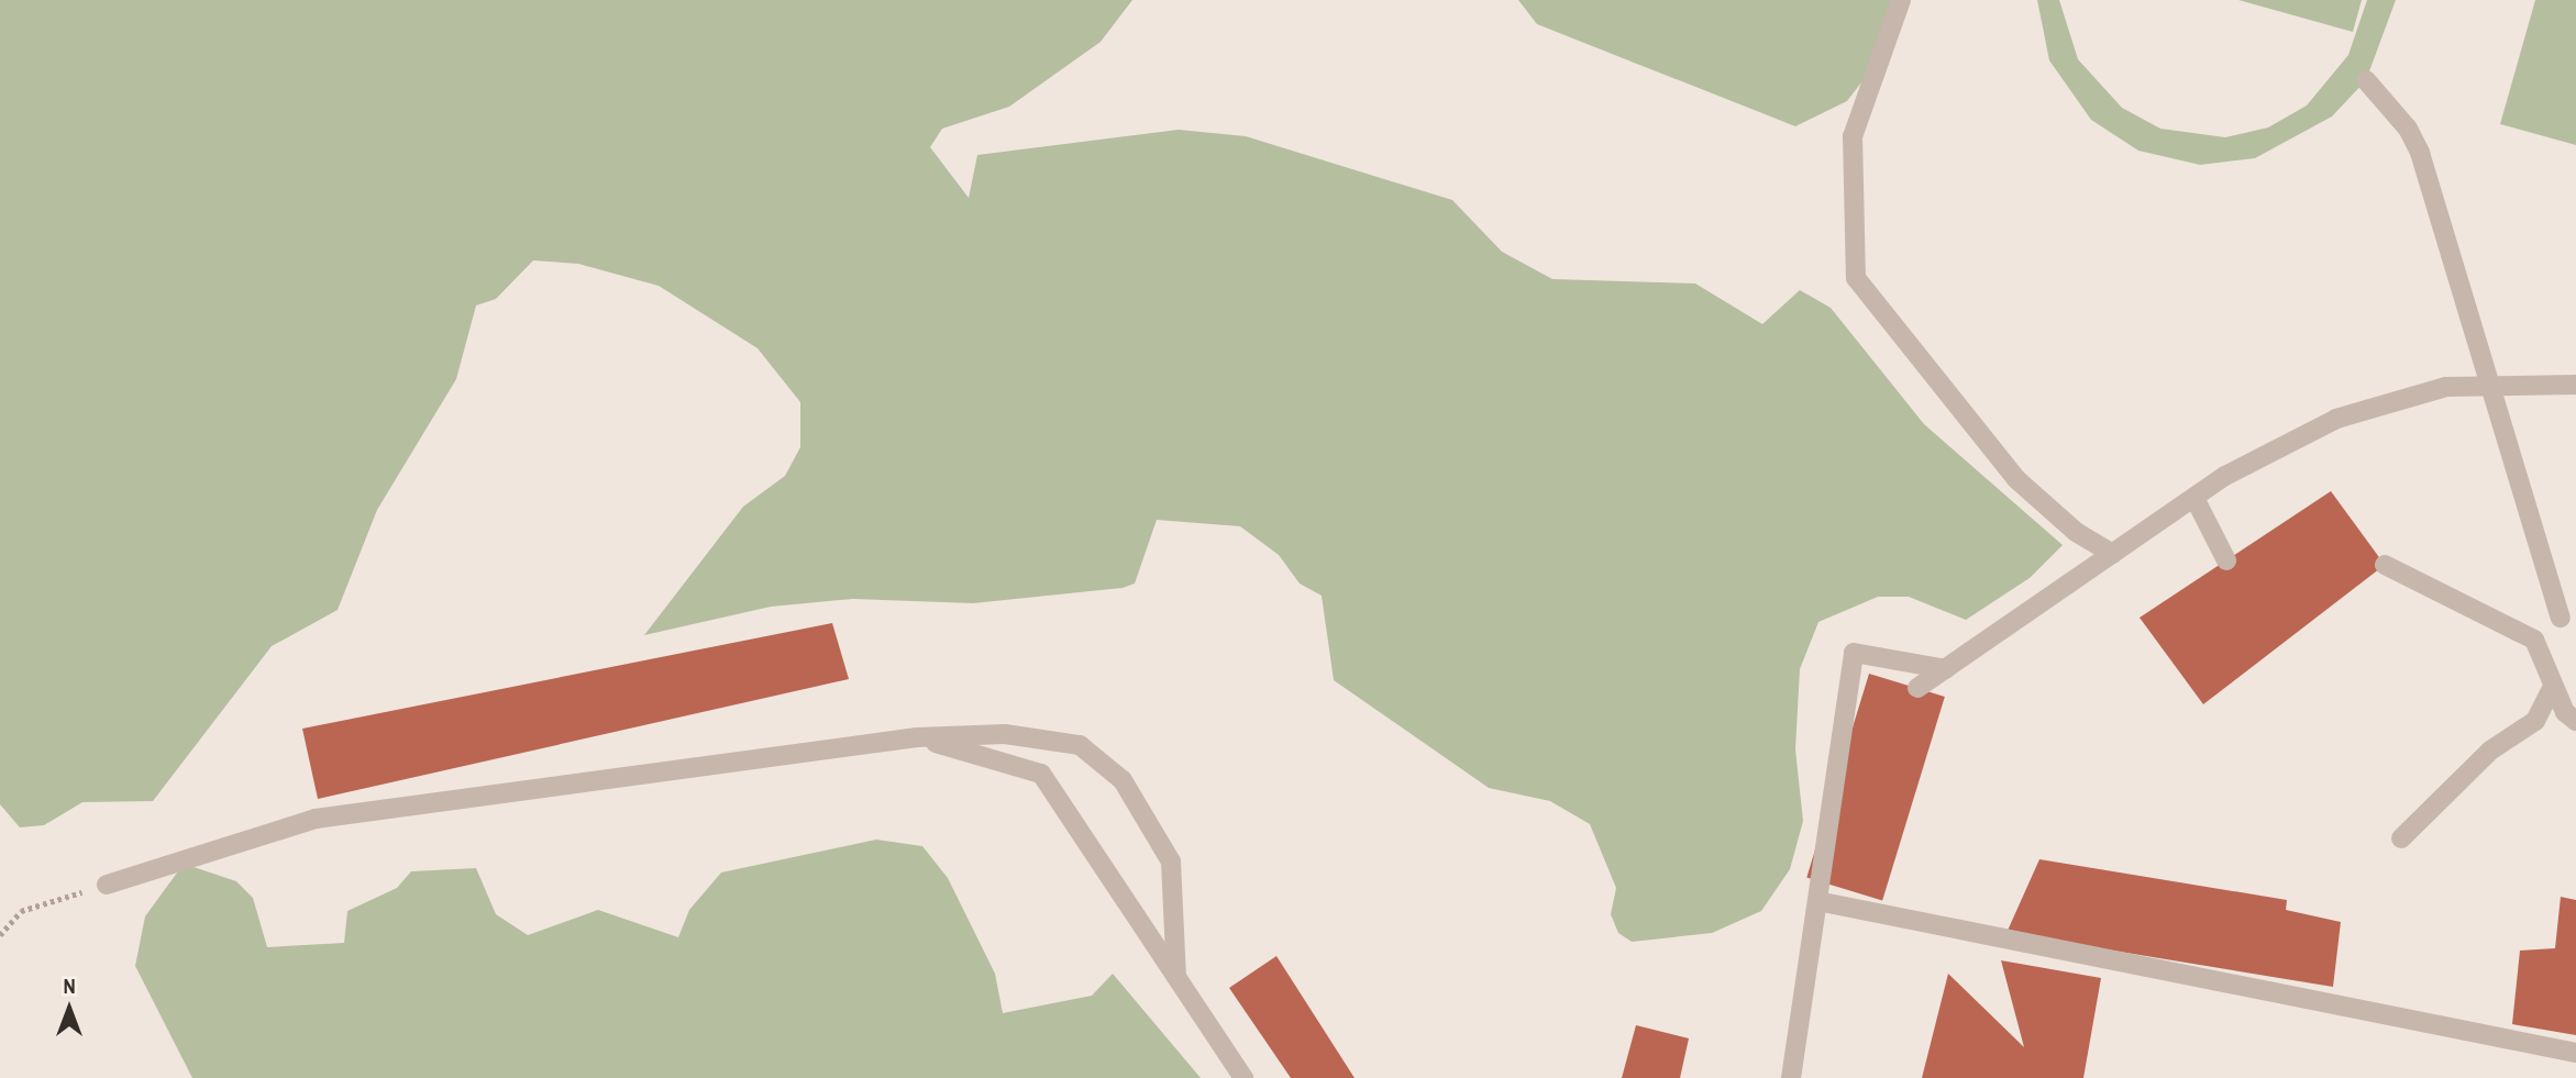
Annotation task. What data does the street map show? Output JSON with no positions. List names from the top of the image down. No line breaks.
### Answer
{"north":"top"}
